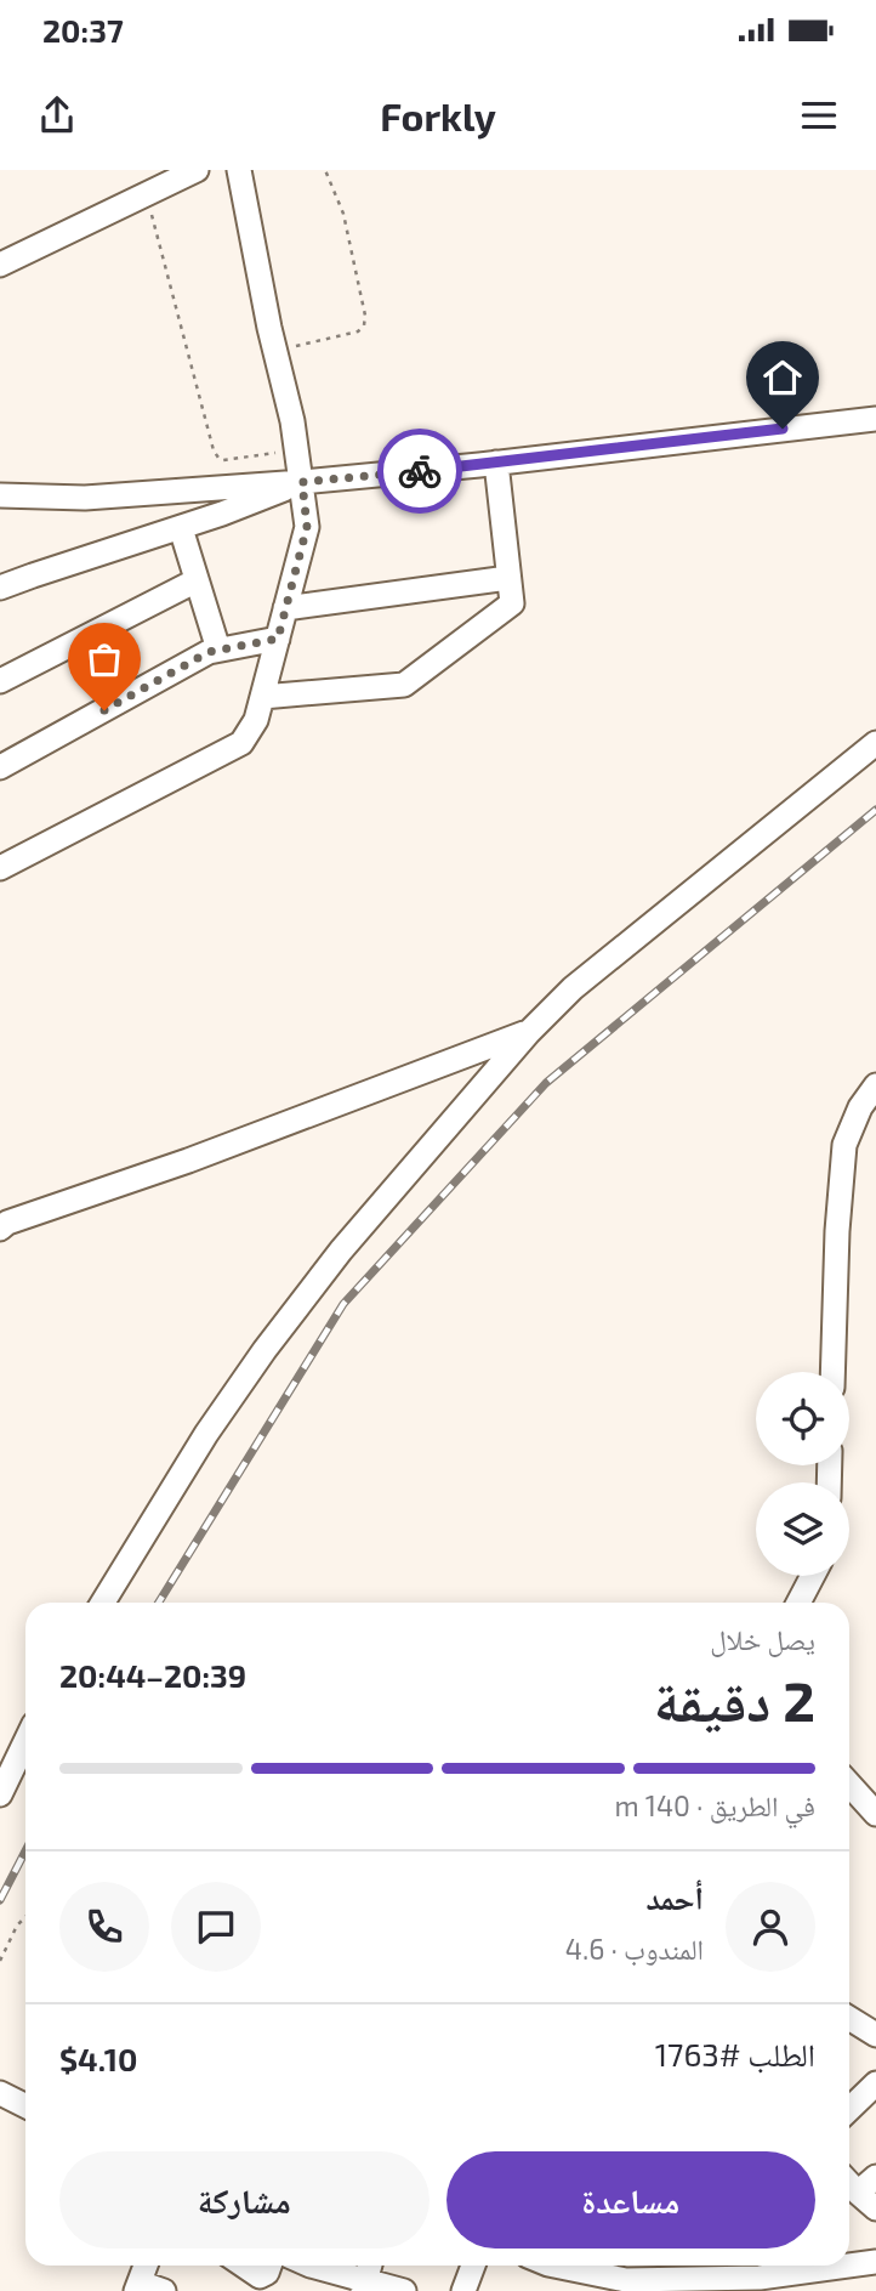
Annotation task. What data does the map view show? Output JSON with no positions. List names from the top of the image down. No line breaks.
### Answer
{"page":{"status":"20:37","header":"Forkly","heading":["2 دقيقة","يصل خلال","20:39–20:44"],"panel":["أحمد","المندوب · 4.6","الطلب #1763","$4.10"],"bar":"في الطريق · 140 m","buttons":["مساعدة","مشاركة"]}}
